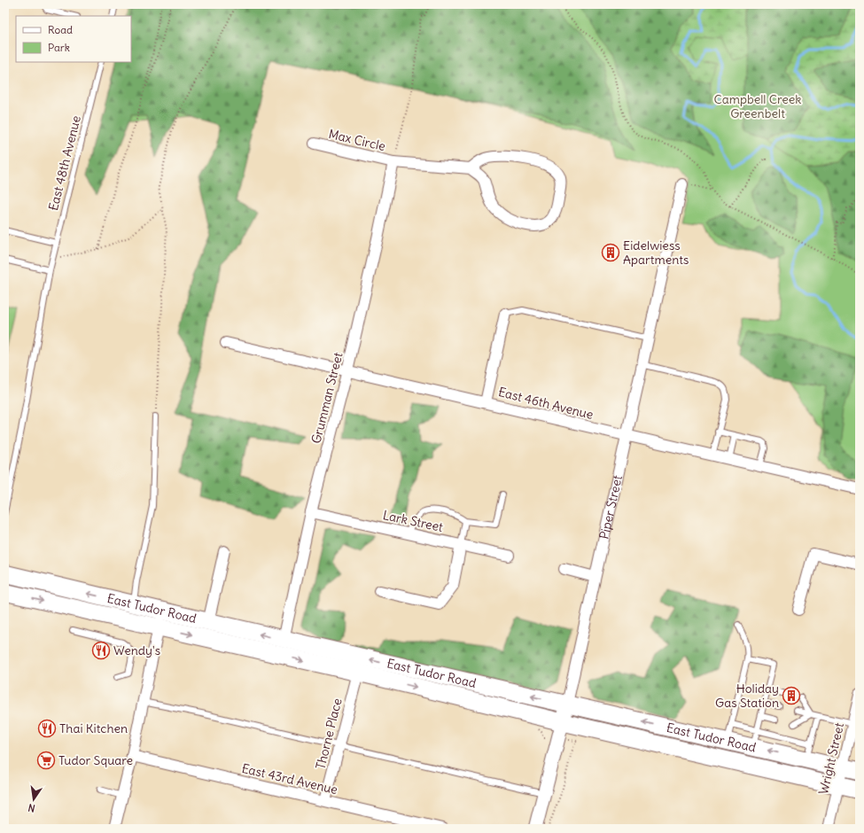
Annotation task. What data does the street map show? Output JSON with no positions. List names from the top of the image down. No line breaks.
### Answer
{"streets":{"main road":["East Tudor Road"],"street":["Max Circle","Grumman Street","East 46th Avenue","Piper Street","Lark Street","Thorne Place","Wright Street","East 43rd Avenue"],"lane":["East 48th Avenue"]},"crossings":[["Max Circle","Grumman Street"],["Grumman Street","East 46th Avenue"],["Grumman Street","Lark Street"],["Grumman Street","East Tudor Road"],["East 46th Avenue","Piper Street"],["Piper Street","East Tudor Road"],["East Tudor Road","Thorne Place"],["East Tudor Road","Wright Street"],["Thorne Place","East 43rd Avenue"]],"parks":["Campbell Creek Greenbelt"],"places":{"building":["Eidelwiess Apartments","Holiday Gas Station"],"restaurant":["Wendy's","Thai Kitchen"],"supermarket":["Tudor Square"]},"legend":["Road","Park"],"north":"bottom"}
